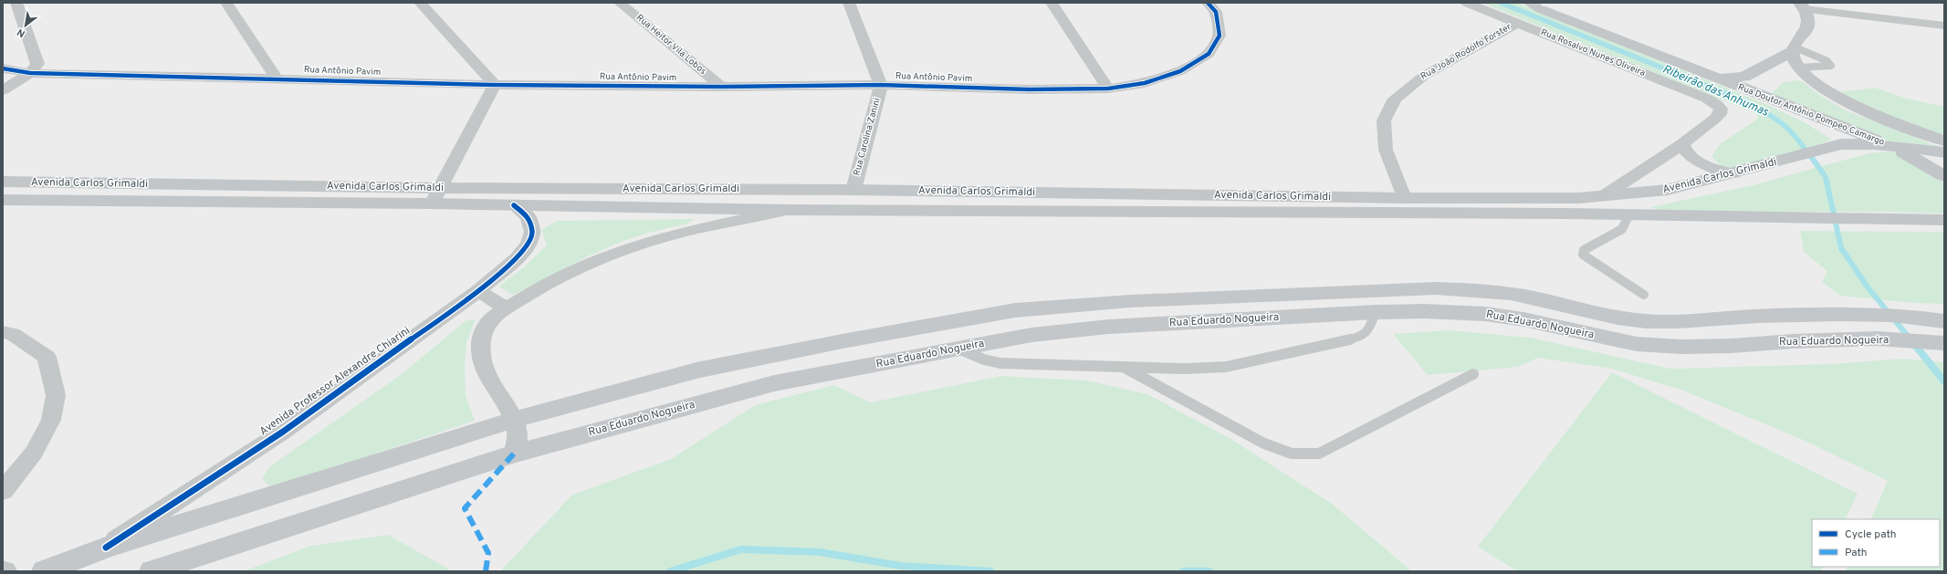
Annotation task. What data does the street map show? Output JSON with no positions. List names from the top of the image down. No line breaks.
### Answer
{"streets":{"main road":["Rua Doutor Antônio Pompeo Camargo","Avenida Carlos Grimaldi","Rua Eduardo Nogueira","Avenida Professor Alexandre Chiarini"],"street":["Rua Heitor Vila Lobos","Rua João Rodolfo Forster","Rua Rosalvo Nunes Oliveira","Rua Antônio Pavim","Rua Carolina Zanini"]},"crossings":[["Rua Heitor Vila Lobos","Rua Antônio Pavim"],["Rua João Rodolfo Forster","Rua Rosalvo Nunes Oliveira"],["Rua João Rodolfo Forster","Avenida Carlos Grimaldi"],["Rua Rosalvo Nunes Oliveira","Avenida Carlos Grimaldi"],["Rua Antônio Pavim","Rua Carolina Zanini"],["Rua Doutor Antônio Pompeo Camargo","Avenida Carlos Grimaldi"],["Rua Carolina Zanini","Avenida Carlos Grimaldi"],["Avenida Carlos Grimaldi","Avenida Professor Alexandre Chiarini"],["Rua Eduardo Nogueira","Avenida Professor Alexandre Chiarini"]],"water":["Ribeirão das Anhumas"],"legend":["Cycle path","Path"],"north":"bottom left"}
